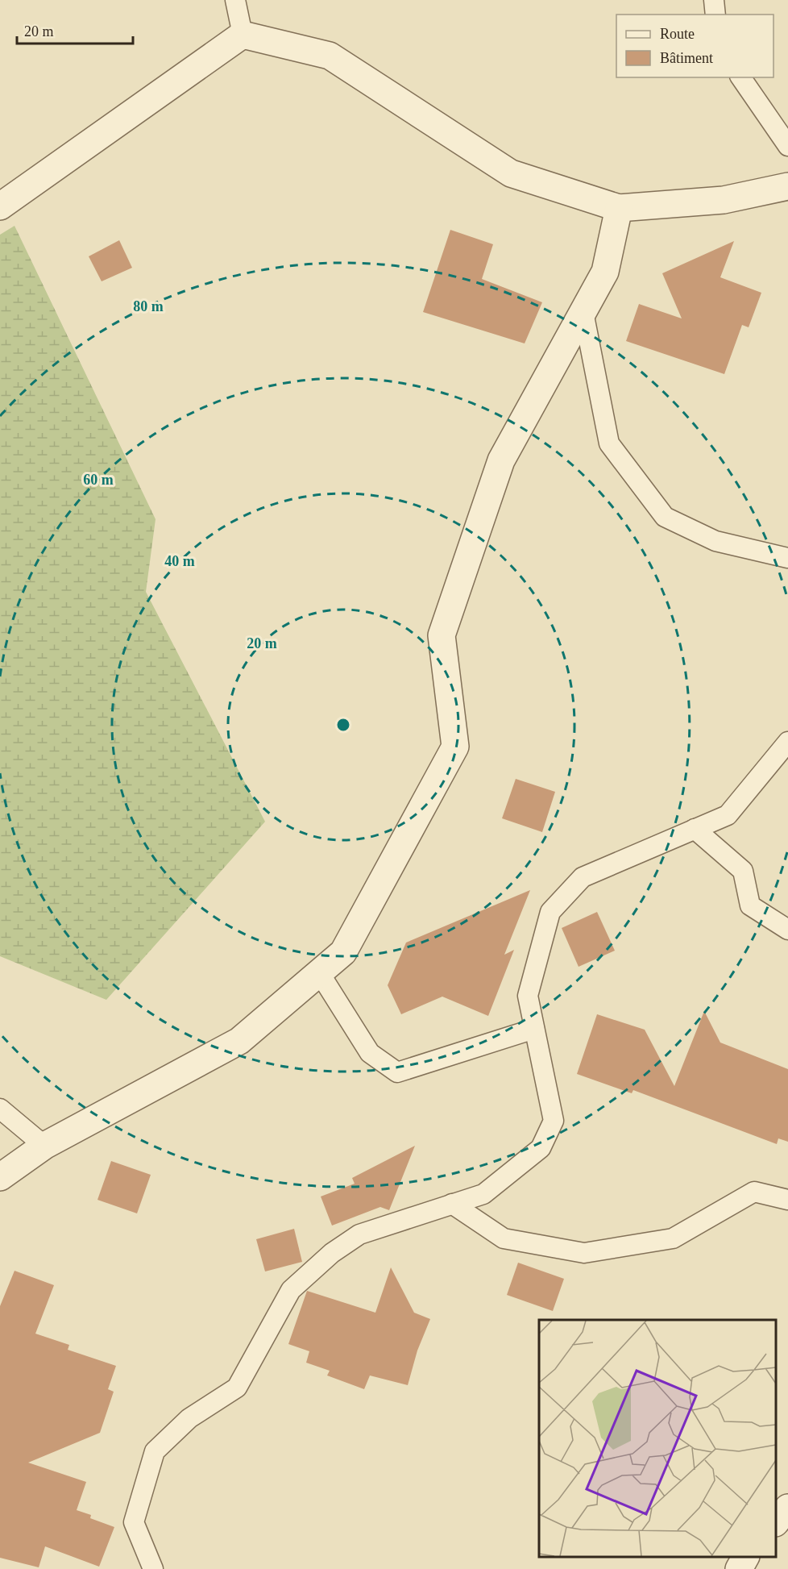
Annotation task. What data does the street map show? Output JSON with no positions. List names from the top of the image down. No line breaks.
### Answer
{"legend":["Route","Bâtiment"],"scale_bar":"20 m","rings":["80 m","60 m","40 m","20 m"]}
